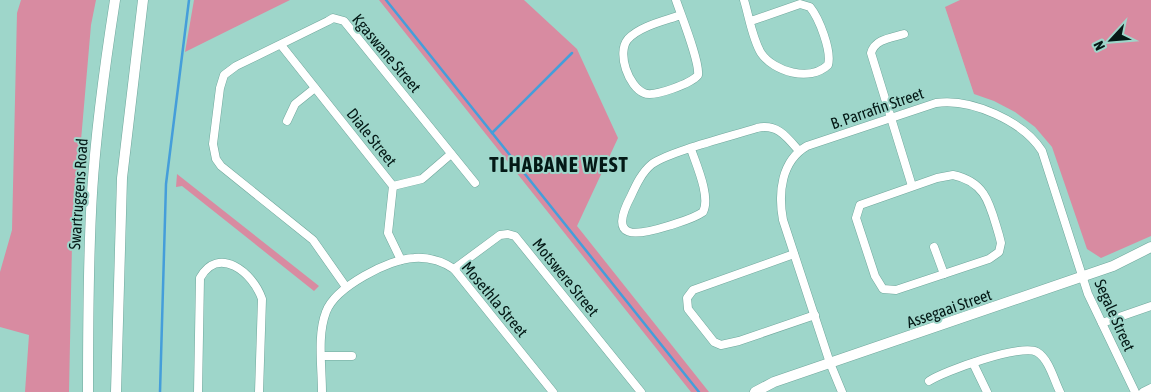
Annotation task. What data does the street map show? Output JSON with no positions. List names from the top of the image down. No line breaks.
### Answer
{"streets":{"main road":["Swartruggens Road","Assegaai Street"],"street":["Kgaswane Street","B. Parrafin Street","Diale Street","Motswere Street","Mosethla Street","Segale Street"]},"crossings":[["Kgaswane Street","Diale Street"],["Kgaswane Street","Mosethla Street"],["B. Parrafin Street","Assegaai Street"],["B. Parrafin Street","Segale Street"],["Diale Street","Mosethla Street"],["Motswere Street","Mosethla Street"],["Assegaai Street","Segale Street"]],"districts":["TLHABANE WEST"],"north":"bottom left"}
